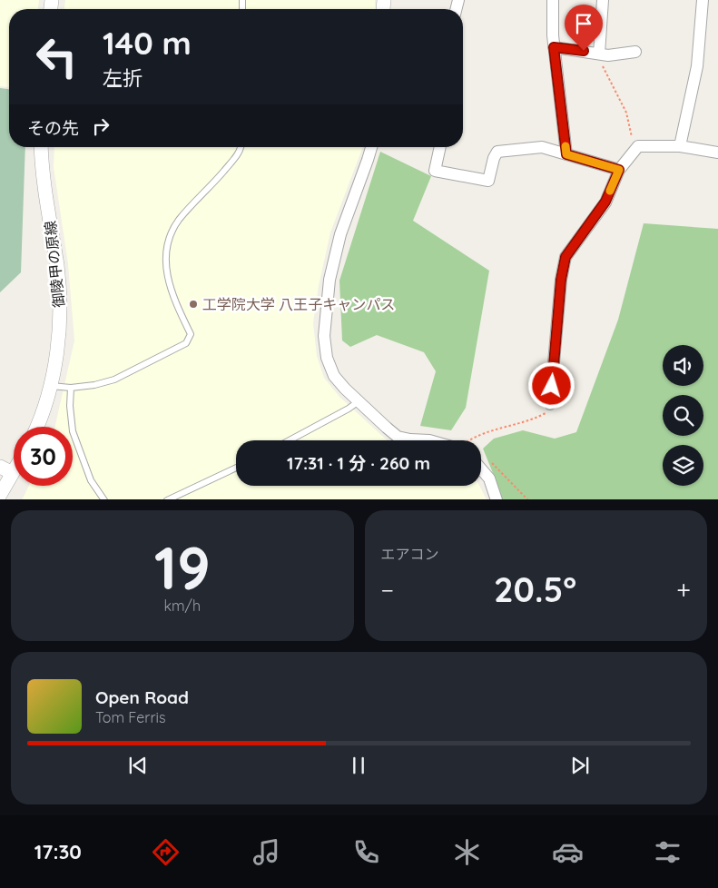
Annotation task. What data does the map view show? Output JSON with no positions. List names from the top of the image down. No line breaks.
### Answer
{"streets":{"street":["御陵甲の原線"]},"places":["工学院大学 八王子キャンパス"],"page":{"turn":["140 m","左折"],"then":"その先","limit":"30","trip":"17:31 · 1 分 · 260 m","tile":[["19","km/h"],"エアコン"],"heat":["−","20.5°","+"],"song":["Open Road","Tom Ferris"],"tabs":"17:30"}}
